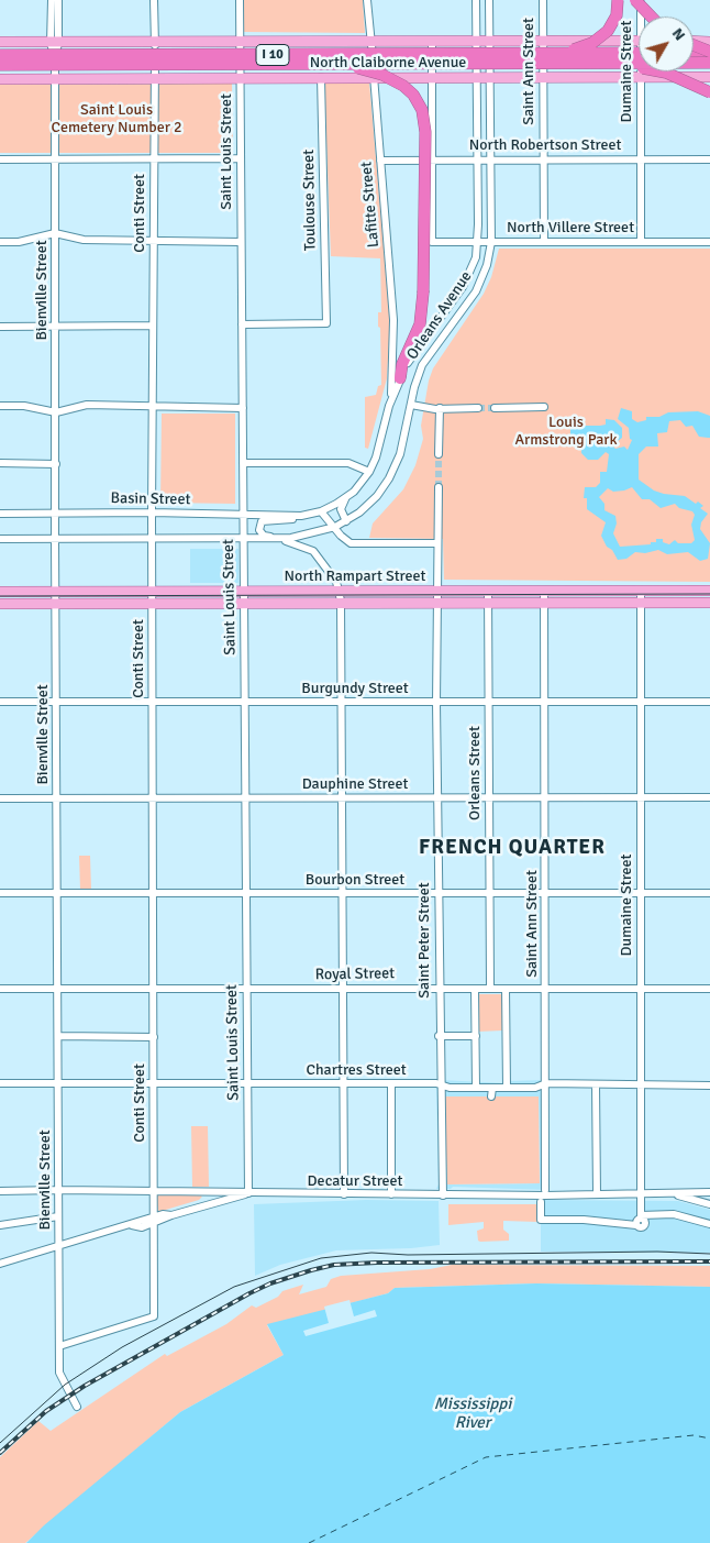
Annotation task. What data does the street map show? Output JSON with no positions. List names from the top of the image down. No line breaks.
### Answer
{"streets":{"highway":["I 10"],"main road":["North Claiborne Avenue","North Rampart Street"],"street":["Saint Ann Street","Dumaine Street","North Robertson Street","Saint Louis Street","Toulouse Street","Lafitte Street","Conti Street","North Villere Street","Bienville Street","Orleans Avenue","Basin Street","Burgundy Street","Orleans Street","Dauphine Street","Bourbon Street","Saint Peter Street","Royal Street","Chartres Street","Decatur Street"]},"crossings":[["I 10","North Claiborne Avenue"],["I 10","Saint Ann Street"],["North Claiborne Avenue","Saint Ann Street"],["North Claiborne Avenue","Dumaine Street"],["North Claiborne Avenue","Saint Louis Street"],["North Claiborne Avenue","Toulouse Street"],["North Claiborne Avenue","Lafitte Street"],["North Claiborne Avenue","Conti Street"],["North Claiborne Avenue","Bienville Street"],["North Claiborne Avenue","Orleans Avenue"],["Saint Ann Street","North Robertson Street"],["Saint Ann Street","North Villere Street"],["Saint Ann Street","North Rampart Street"],["Saint Ann Street","Burgundy Street"],["Saint Ann Street","Dauphine Street"],["Saint Ann Street","Bourbon Street"],["Saint Ann Street","Royal Street"],["Saint Ann Street","Chartres Street"],["Dumaine Street","North Robertson Street"],["Dumaine Street","North Villere Street"],["Dumaine Street","North Rampart Street"],["Dumaine Street","Burgundy Street"],["Dumaine Street","Dauphine Street"],["Dumaine Street","Bourbon Street"],["Dumaine Street","Royal Street"],["Dumaine Street","Chartres Street"],["Dumaine Street","Decatur Street"],["North Robertson Street","Lafitte Street"],["North Robertson Street","North Villere Street"],["North Robertson Street","Orleans Avenue"],["Saint Louis Street","Toulouse Street"],["Saint Louis Street","Basin Street"],["Saint Louis Street","North Rampart Street"],["Saint Louis Street","Burgundy Street"],["Saint Louis Street","Dauphine Street"],["Saint Louis Street","Bourbon Street"],["Saint Louis Street","Royal Street"],["Saint Louis Street","Chartres Street"],["Saint Louis Street","Decatur Street"],["Lafitte Street","Orleans Avenue"],["Conti Street","Bienville Street"],["Conti Street","Basin Street"],["Conti Street","North Rampart Street"],["Conti Street","Burgundy Street"],["Conti Street","Dauphine Street"],["Conti Street","Bourbon Street"],["Conti Street","Royal Street"],["Conti Street","Chartres Street"],["Conti Street","Decatur Street"],["North Villere Street","Orleans Avenue"],["Bienville Street","Basin Street"],["Bienville Street","North Rampart Street"],["Bienville Street","Burgundy Street"],["Bienville Street","Dauphine Street"],["Bienville Street","Bourbon Street"],["Bienville Street","Royal Street"],["Bienville Street","Chartres Street"],["Bienville Street","Decatur Street"],["Orleans Avenue","Basin Street"],["North Rampart Street","Orleans Street"],["North Rampart Street","Saint Peter Street"],["Burgundy Street","Orleans Street"],["Burgundy Street","Saint Peter Street"],["Orleans Street","Dauphine Street"],["Orleans Street","Bourbon Street"],["Orleans Street","Royal Street"],["Dauphine Street","Saint Peter Street"],["Bourbon Street","Saint Peter Street"],["Saint Peter Street","Royal Street"],["Saint Peter Street","Chartres Street"],["Saint Peter Street","Decatur Street"]],"districts":["FRENCH QUARTER"],"water":["Mississippi River"],"parks":["Saint Louis Cemetery Number 2","Louis Armstrong Park"],"north":"top right"}
